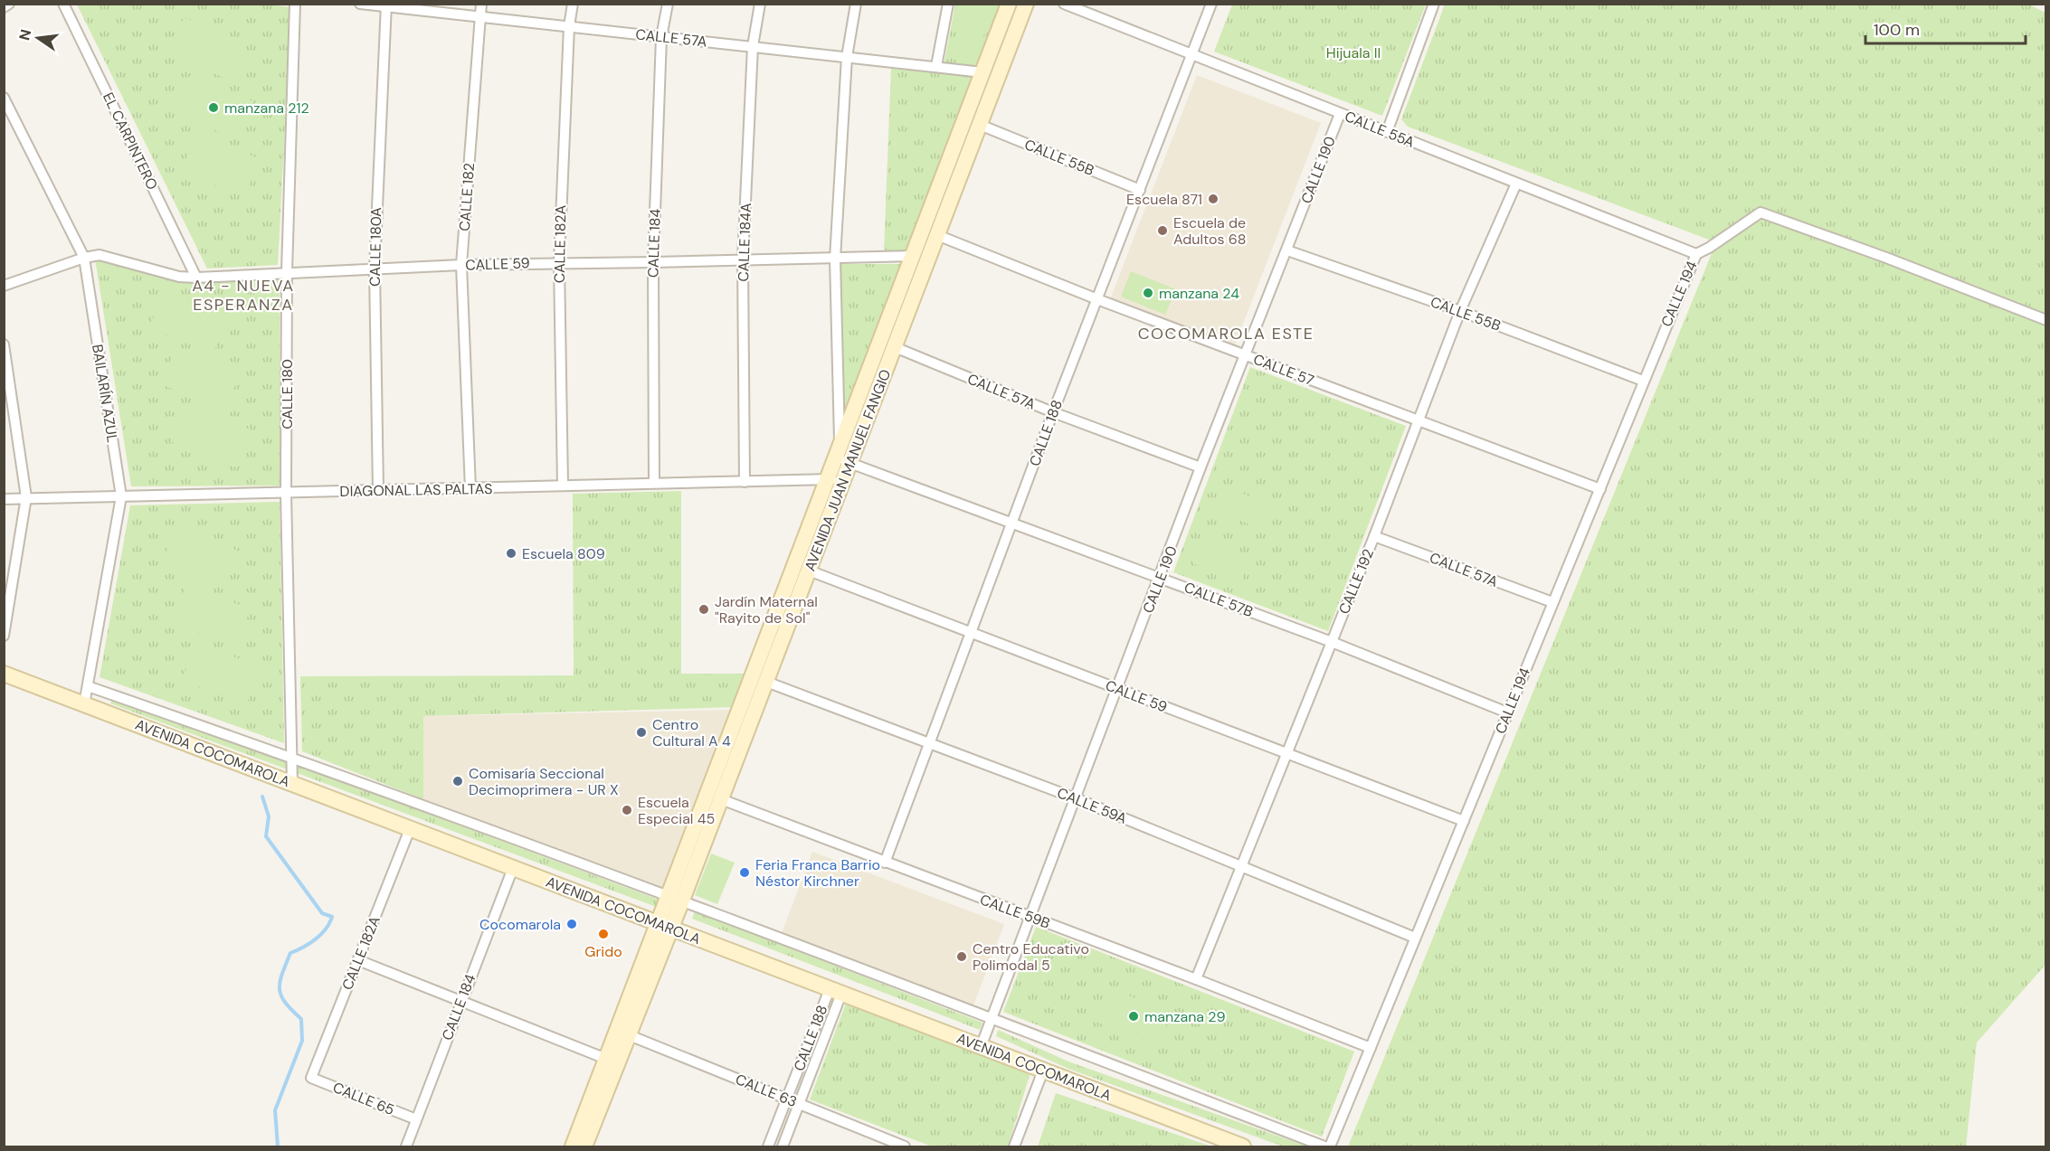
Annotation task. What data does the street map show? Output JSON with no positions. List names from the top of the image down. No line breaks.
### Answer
{"streets":{"main road":["AVENIDA JUAN MANUEL FANGIO","AVENIDA COCOMAROLA"],"street":["CALLE 57A","CALLE 55A","EL CARPINTERO","CALLE 55B","CALLE 190","CALLE 182","CALLE 184A","CALLE 184","CALLE 182A","CALLE 180A","CALLE 59","CALLE 194","CALLE 57","BAILARÍN AZUL","CALLE 180","CALLE 188","DIAGONAL LAS PALTAS","CALLE 192","CALLE 57B","CALLE 59A","CALLE 59B","CALLE 63","CALLE 65"]},"crossings":[["CALLE 57A","CALLE 190"],["CALLE 57A","CALLE 182"],["CALLE 57A","CALLE 184A"],["CALLE 57A","CALLE 184"],["CALLE 57A","CALLE 182A"],["CALLE 57A","CALLE 180A"],["CALLE 57A","CALLE 194"],["CALLE 57A","CALLE 188"],["CALLE 57A","AVENIDA JUAN MANUEL FANGIO"],["CALLE 57A","CALLE 192"],["CALLE 55A","CALLE 190"],["CALLE 55A","CALLE 194"],["CALLE 55A","CALLE 188"],["CALLE 55A","CALLE 192"],["EL CARPINTERO","CALLE 59"],["CALLE 55B","CALLE 190"],["CALLE 55B","CALLE 194"],["CALLE 55B","CALLE 188"],["CALLE 55B","AVENIDA JUAN MANUEL FANGIO"],["CALLE 55B","CALLE 192"],["CALLE 190","CALLE 59"],["CALLE 190","CALLE 57"],["CALLE 190","CALLE 57B"],["CALLE 190","AVENIDA COCOMAROLA"],["CALLE 190","CALLE 59A"],["CALLE 190","CALLE 59B"],["CALLE 182","CALLE 59"],["CALLE 182","DIAGONAL LAS PALTAS"],["CALLE 184A","CALLE 59"],["CALLE 184A","DIAGONAL LAS PALTAS"],["CALLE 184","CALLE 59"],["CALLE 184","DIAGONAL LAS PALTAS"],["CALLE 184","AVENIDA COCOMAROLA"],["CALLE 184","CALLE 65"],["CALLE 182A","CALLE 59"],["CALLE 182A","DIAGONAL LAS PALTAS"],["CALLE 182A","AVENIDA COCOMAROLA"],["CALLE 182A","CALLE 65"],["CALLE 180A","CALLE 59"],["CALLE 180A","DIAGONAL LAS PALTAS"],["CALLE 59","CALLE 194"],["CALLE 59","BAILARÍN AZUL"],["CALLE 59","CALLE 180"],["CALLE 59","CALLE 188"],["CALLE 59","AVENIDA JUAN MANUEL FANGIO"],["CALLE 59","CALLE 192"],["CALLE 194","CALLE 57"],["CALLE 194","CALLE 57B"],["CALLE 194","CALLE 59A"],["CALLE 194","CALLE 59B"],["CALLE 57","CALLE 188"],["CALLE 57","AVENIDA JUAN MANUEL FANGIO"],["CALLE 57","CALLE 192"],["BAILARÍN AZUL","DIAGONAL LAS PALTAS"],["BAILARÍN AZUL","AVENIDA COCOMAROLA"],["CALLE 180","DIAGONAL LAS PALTAS"],["CALLE 180","AVENIDA COCOMAROLA"],["CALLE 188","CALLE 57B"],["CALLE 188","AVENIDA COCOMAROLA"],["CALLE 188","CALLE 59A"],["CALLE 188","CALLE 59B"],["CALLE 188","CALLE 63"],["AVENIDA JUAN MANUEL FANGIO","DIAGONAL LAS PALTAS"],["AVENIDA JUAN MANUEL FANGIO","CALLE 57B"],["AVENIDA JUAN MANUEL FANGIO","AVENIDA COCOMAROLA"],["AVENIDA JUAN MANUEL FANGIO","CALLE 59A"],["AVENIDA JUAN MANUEL FANGIO","CALLE 59B"],["AVENIDA JUAN MANUEL FANGIO","CALLE 63"],["CALLE 192","CALLE 57B"],["CALLE 192","CALLE 59A"],["CALLE 192","CALLE 59B"]],"districts":["A4 - NUEVA ESPERANZA","COCOMAROLA ESTE"],"parks":["Hijuala II"],"places":["manzana 212","Escuela 871","Escuela de Adultos 68","manzana 24","Escuela 809","Jardín Maternal \"Rayito de Sol\"","Centro Cultural A 4","Comisaría Seccional Decimoprimera - UR X","Escuela Especial 45","Feria Franca Barrio Néstor Kirchner","Cocomarola","Grido","Centro Educativo Polimodal 5","manzana 29"],"scale_bar":"100 m","north":"left"}
